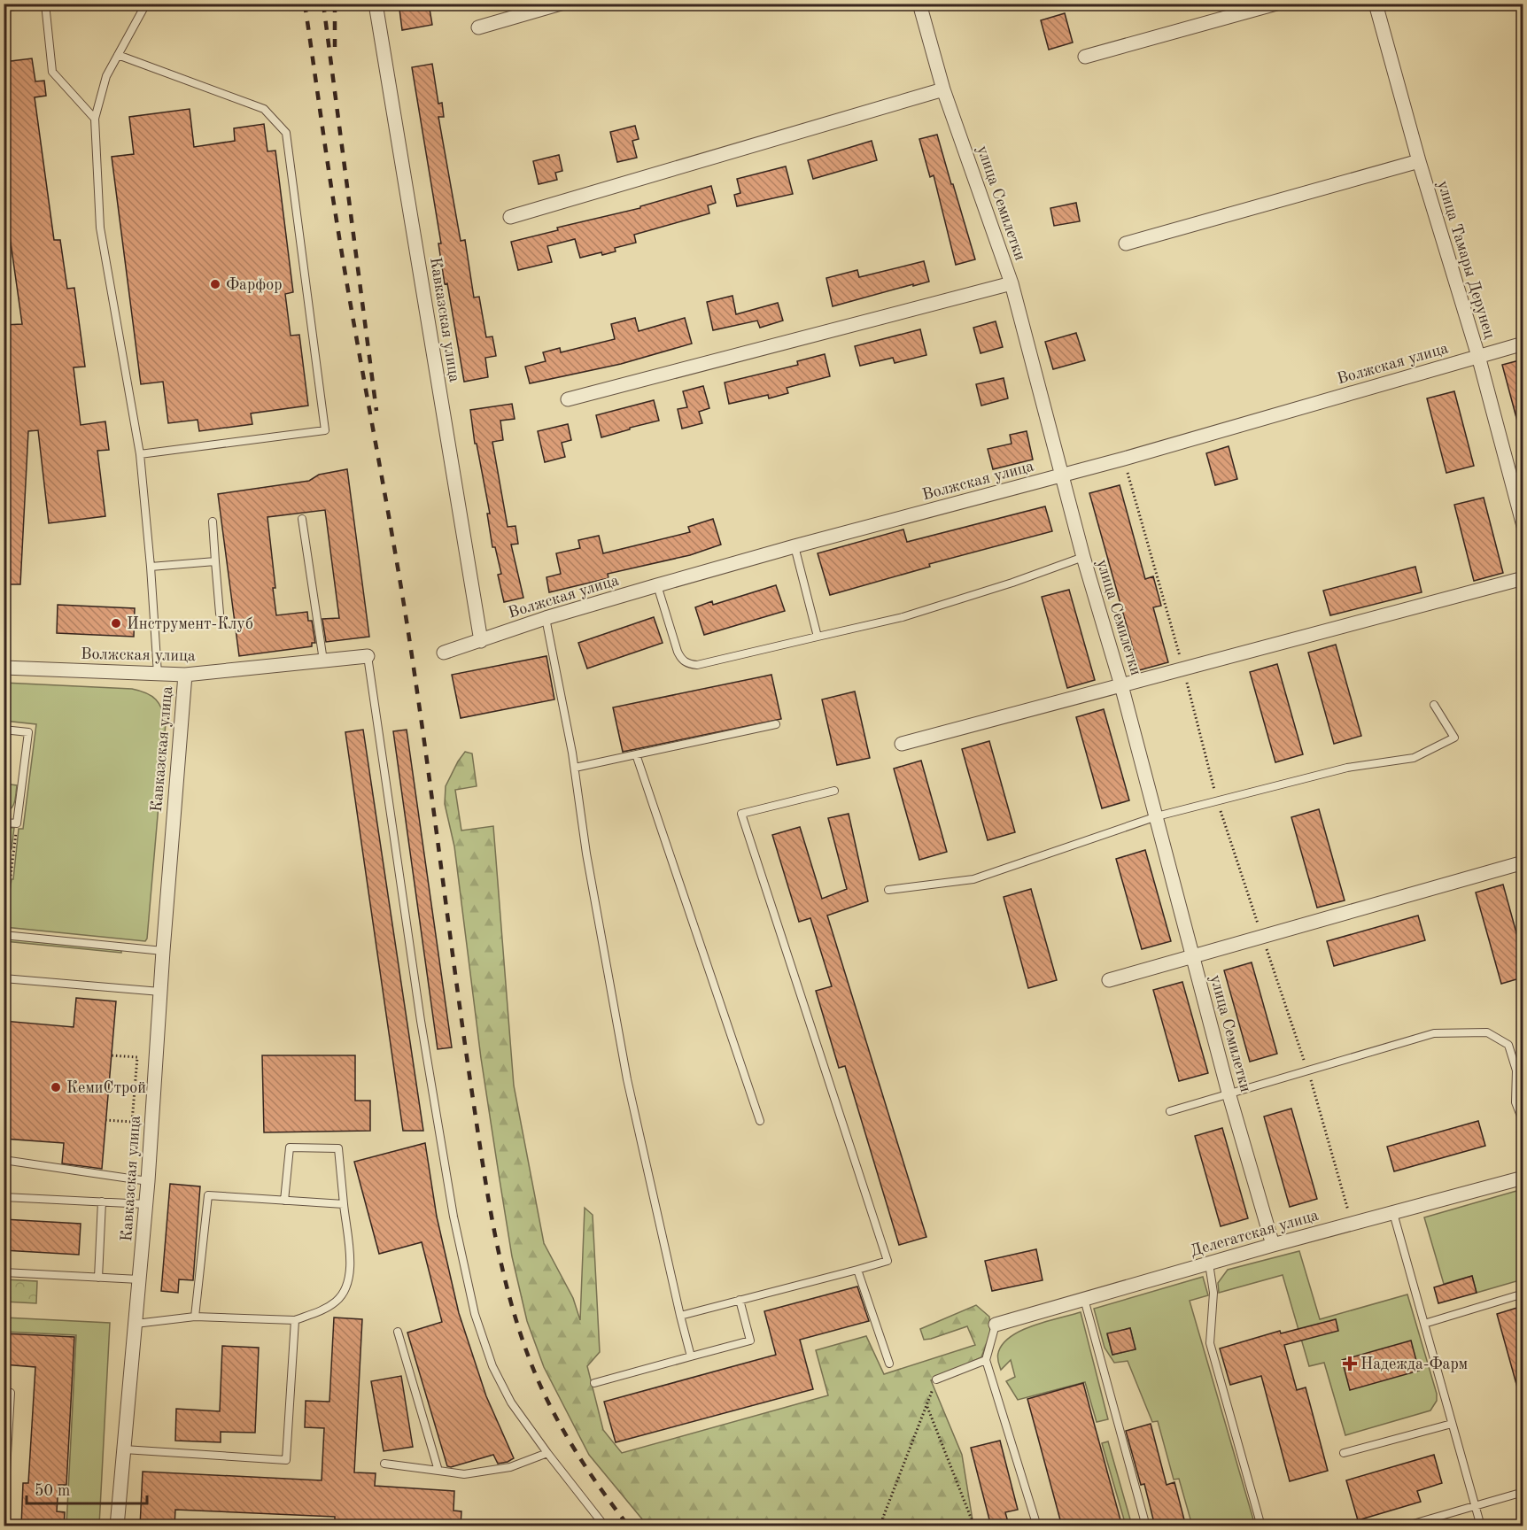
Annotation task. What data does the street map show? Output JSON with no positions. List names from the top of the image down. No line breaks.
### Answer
{"streets":{"street":["улица Семилетки","улица Тамары Дерунец","Кавказская улица","Волжская улица","Делегатская улица"]},"crossings":[["улица Семилетки","Волжская улица"],["улица Семилетки","Делегатская улица"],["улица Тамары Дерунец","Волжская улица"],["Кавказская улица","Волжская улица"]],"places":{"other":["Фарфор","Инструмент-Клуб","КемиСтрой"],"health":["Надежда-Фарм"]},"scale_bar":"50 m"}
